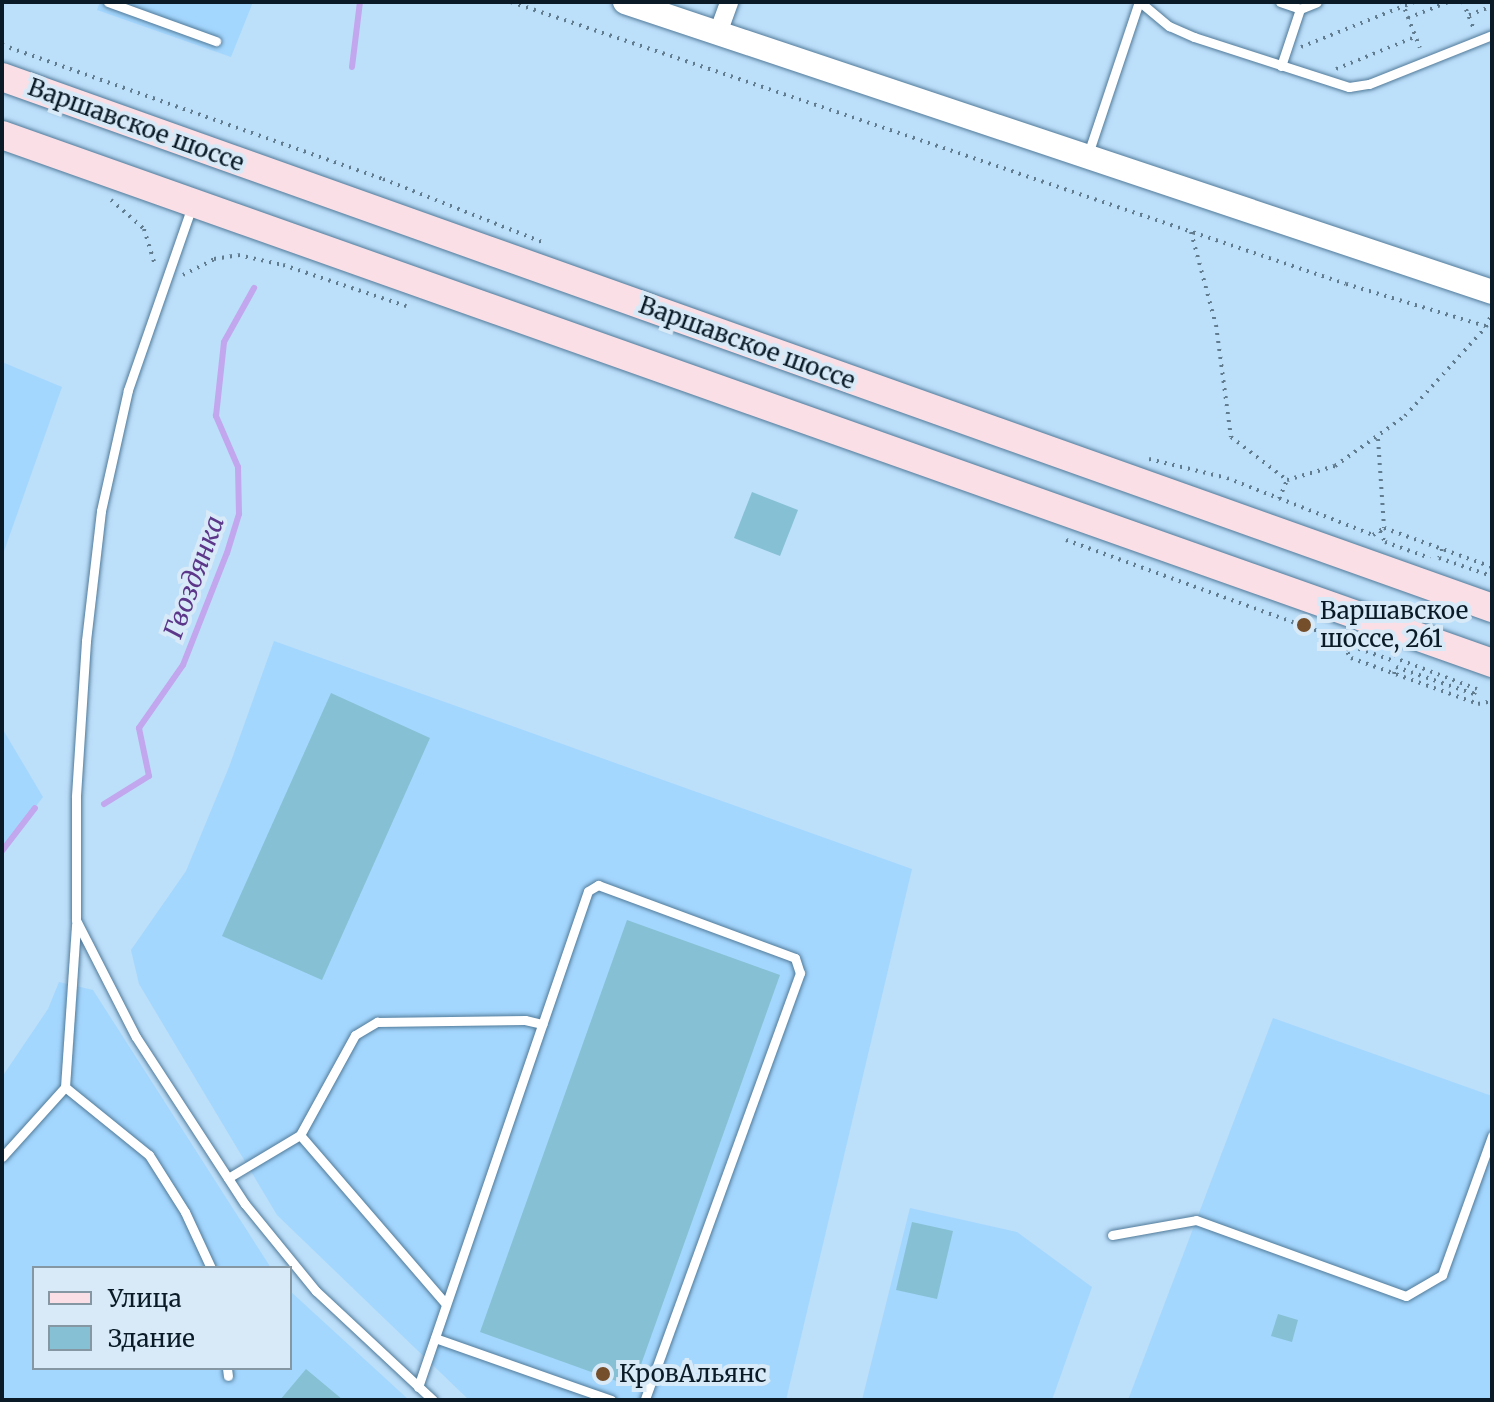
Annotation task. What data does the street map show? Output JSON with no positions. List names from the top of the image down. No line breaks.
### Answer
{"streets":{"main road":["Варшавское шоссе"]},"water":["Гвоздянка"],"places":["Варшавское шоссе, 261","КровАльянс"],"legend":["Улица","Здание"]}
